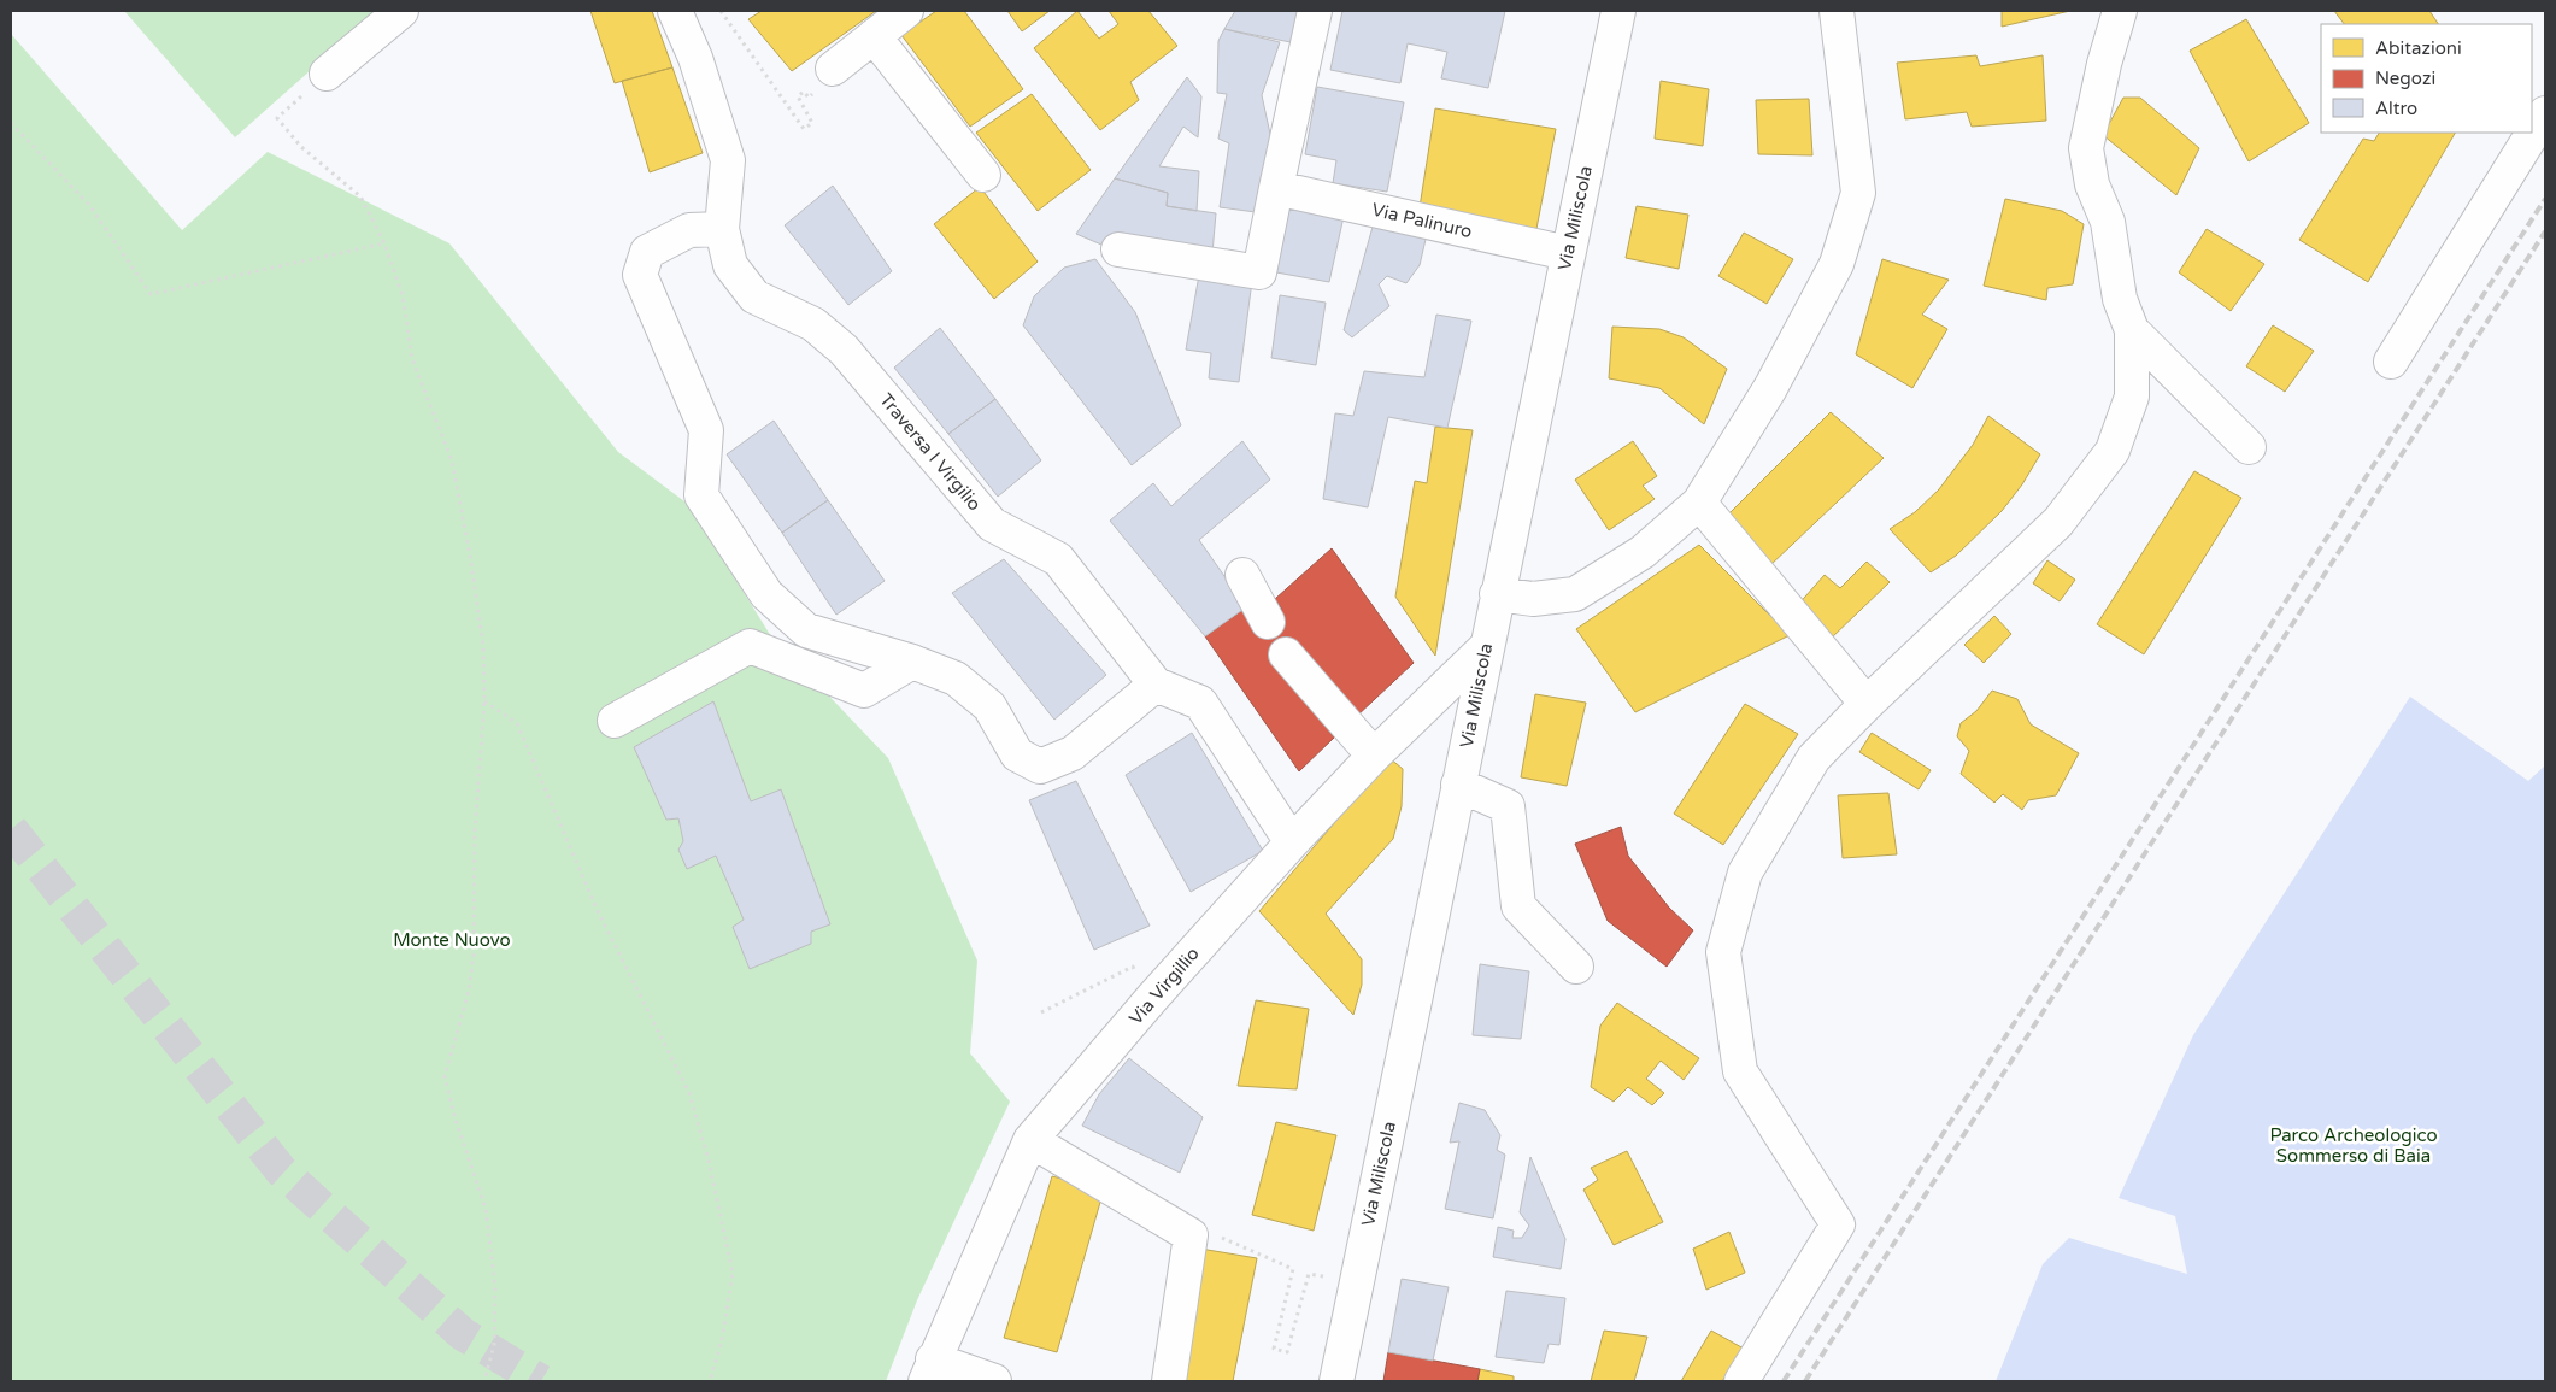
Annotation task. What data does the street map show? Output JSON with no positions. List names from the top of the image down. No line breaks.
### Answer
{"streets":{"street":["Via Miliscola","Via Palinuro","Traversa I Virgilio","Via Virgillio"]},"crossings":[["Via Miliscola","Via Palinuro"],["Via Miliscola","Via Virgillio"]],"parks":["Monte Nuovo","Parco Archeologico Sommerso di Baia"],"legend":["Abitazioni","Negozi","Altro"]}
